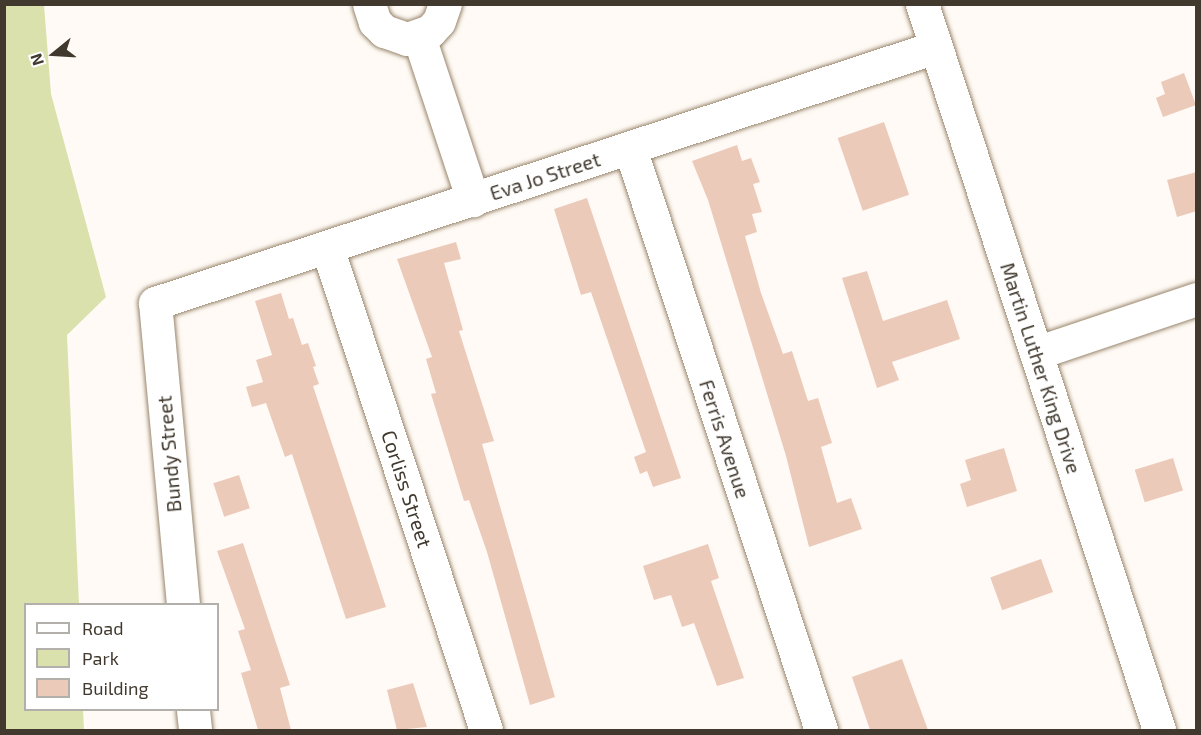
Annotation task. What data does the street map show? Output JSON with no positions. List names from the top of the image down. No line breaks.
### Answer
{"streets":{"street":["Eva Jo Street","Martin Luther King Drive","Ferris Avenue","Bundy Street","Corliss Street"]},"crossings":[["Eva Jo Street","Martin Luther King Drive"],["Eva Jo Street","Ferris Avenue"],["Eva Jo Street","Bundy Street"],["Eva Jo Street","Corliss Street"]],"legend":["Road","Park","Building"],"north":"left"}
